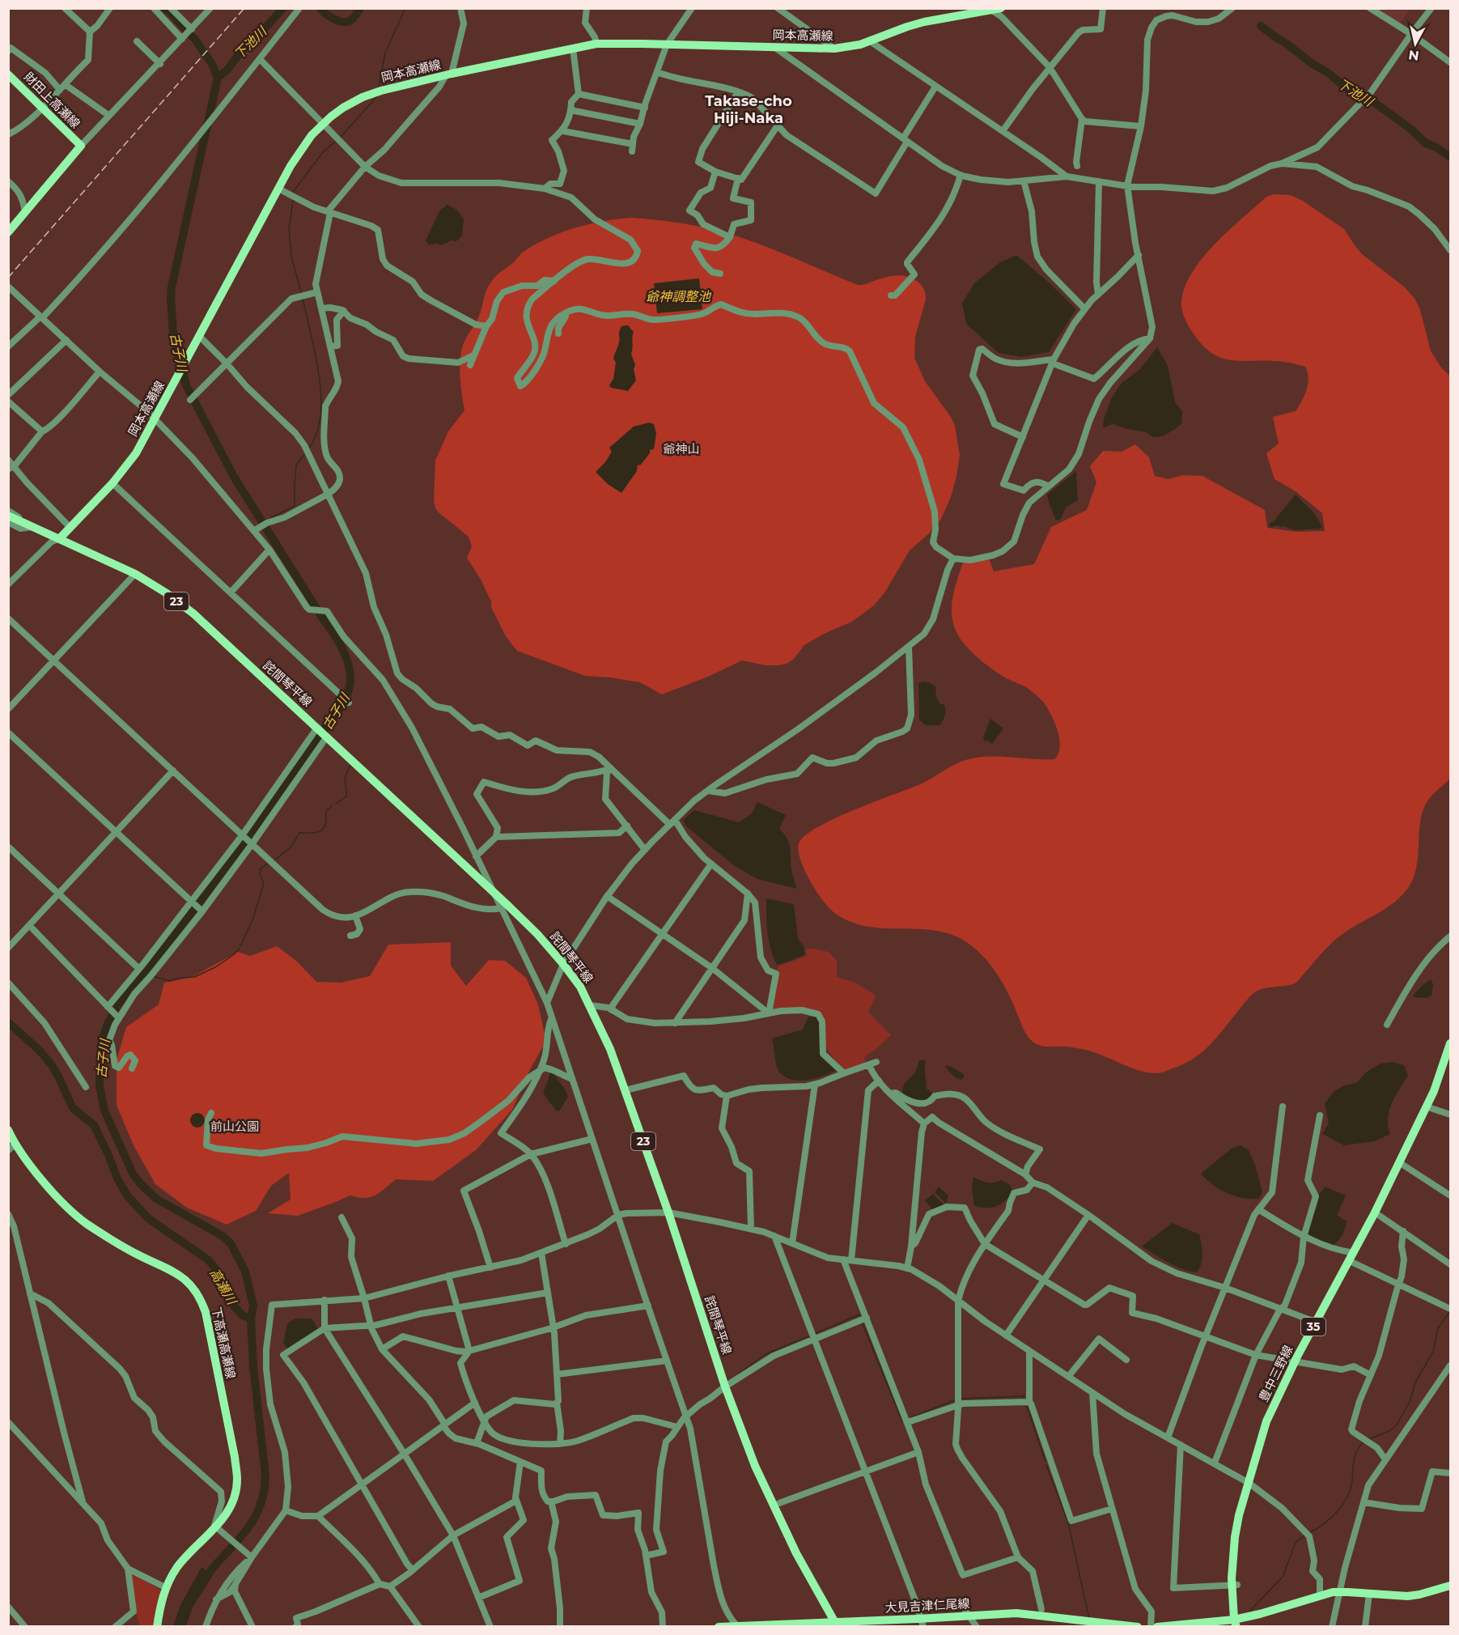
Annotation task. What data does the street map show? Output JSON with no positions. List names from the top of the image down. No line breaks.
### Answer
{"streets":{"main road":["岡本高瀬線","財田上高瀬線","23","詫間琴平線","35","下高瀬高瀬線","豊中三野線","大見吉津仁尾線"]},"crossings":[["岡本高瀬線","詫間琴平線"],["詫間琴平線","大見吉津仁尾線"]],"districts":["Takase-cho Hiji-Naka"],"water":["下池川","爺神調整池","古子川","高瀬川"],"parks":["爺神山","前山公園"],"north":"bottom"}
